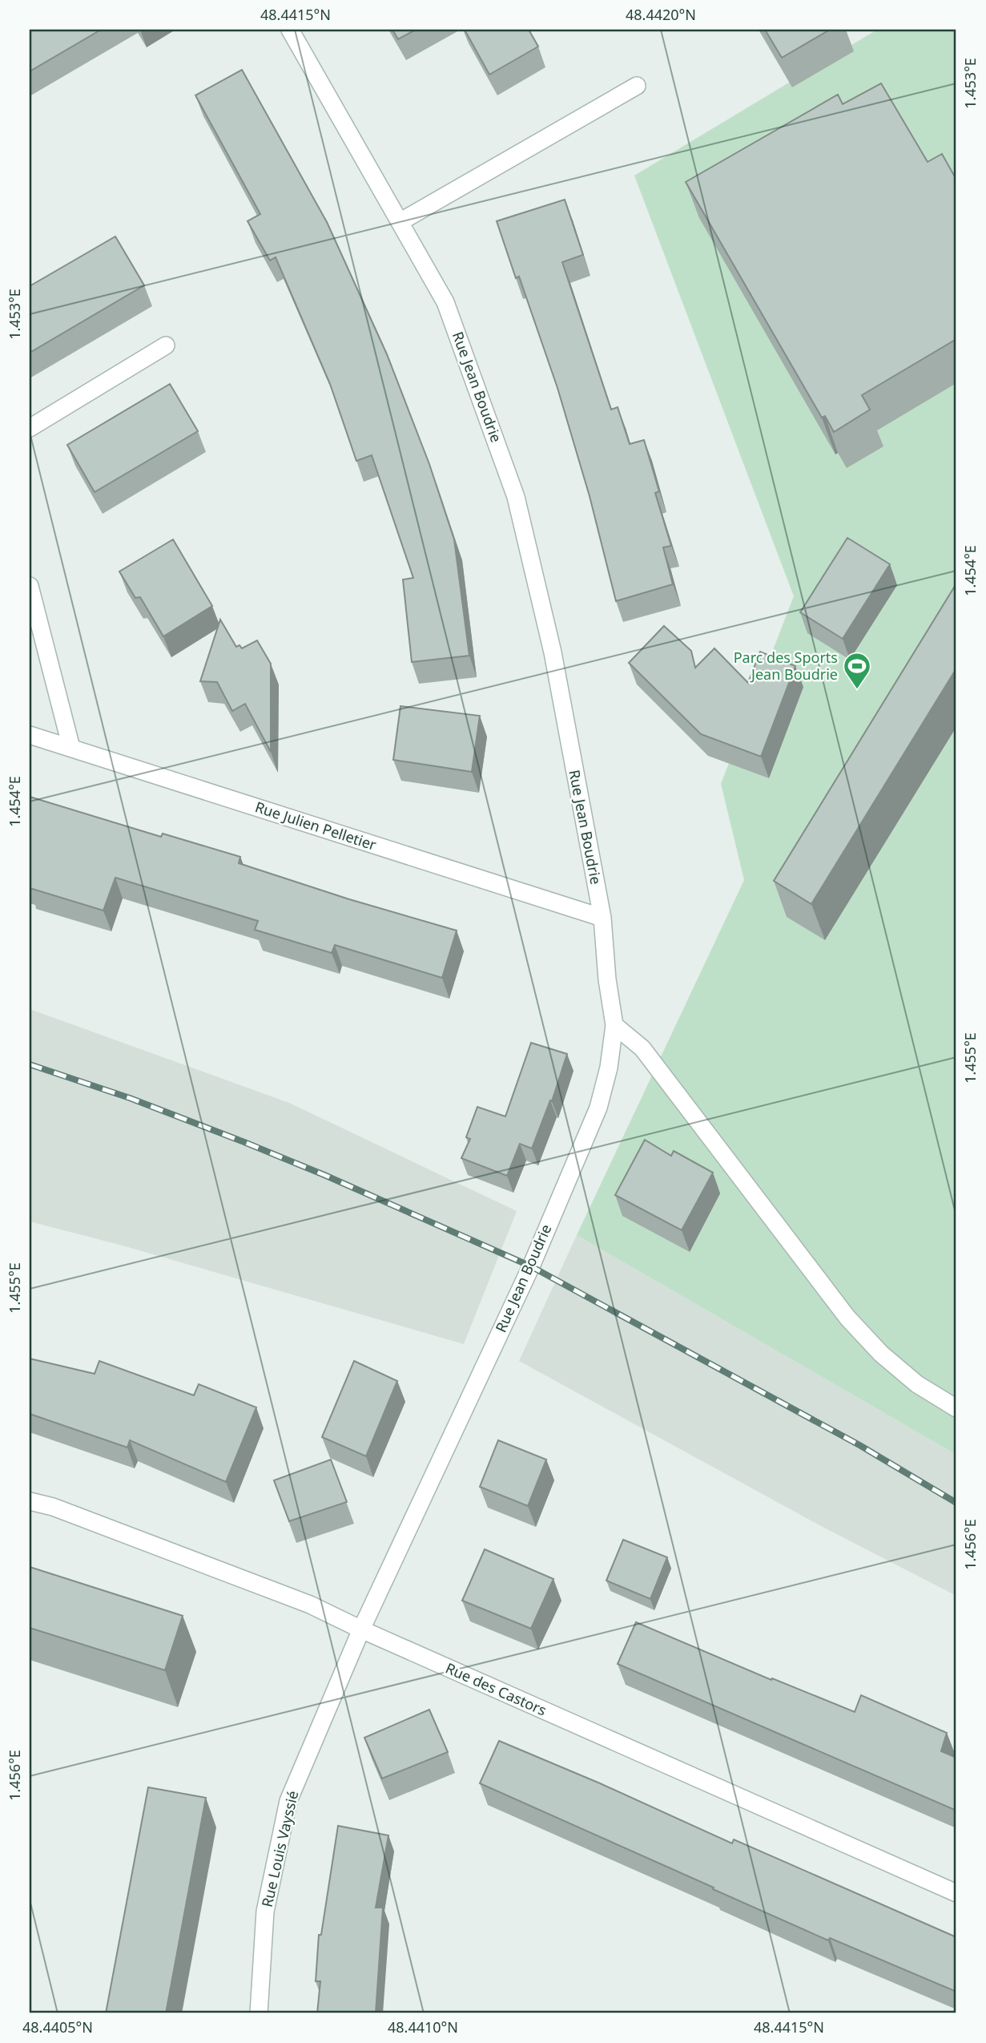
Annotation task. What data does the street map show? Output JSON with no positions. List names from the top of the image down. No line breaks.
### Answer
{"streets":{"street":["Rue Jean Boudrie","Rue Julien Pelletier","Rue des Castors","Rue Louis Vayssié"]},"crossings":[["Rue Jean Boudrie","Rue Julien Pelletier"],["Rue Jean Boudrie","Rue des Castors"],["Rue Jean Boudrie","Rue Louis Vayssié"],["Rue des Castors","Rue Louis Vayssié"]],"places":{"sports":["Parc des Sports Jean Boudrie"]},"coordinates":["48.4415°N","48.4420°N","1.453°E","1.454°E","1.455°E","1.456°E","48.4405°N","48.4410°N"]}
